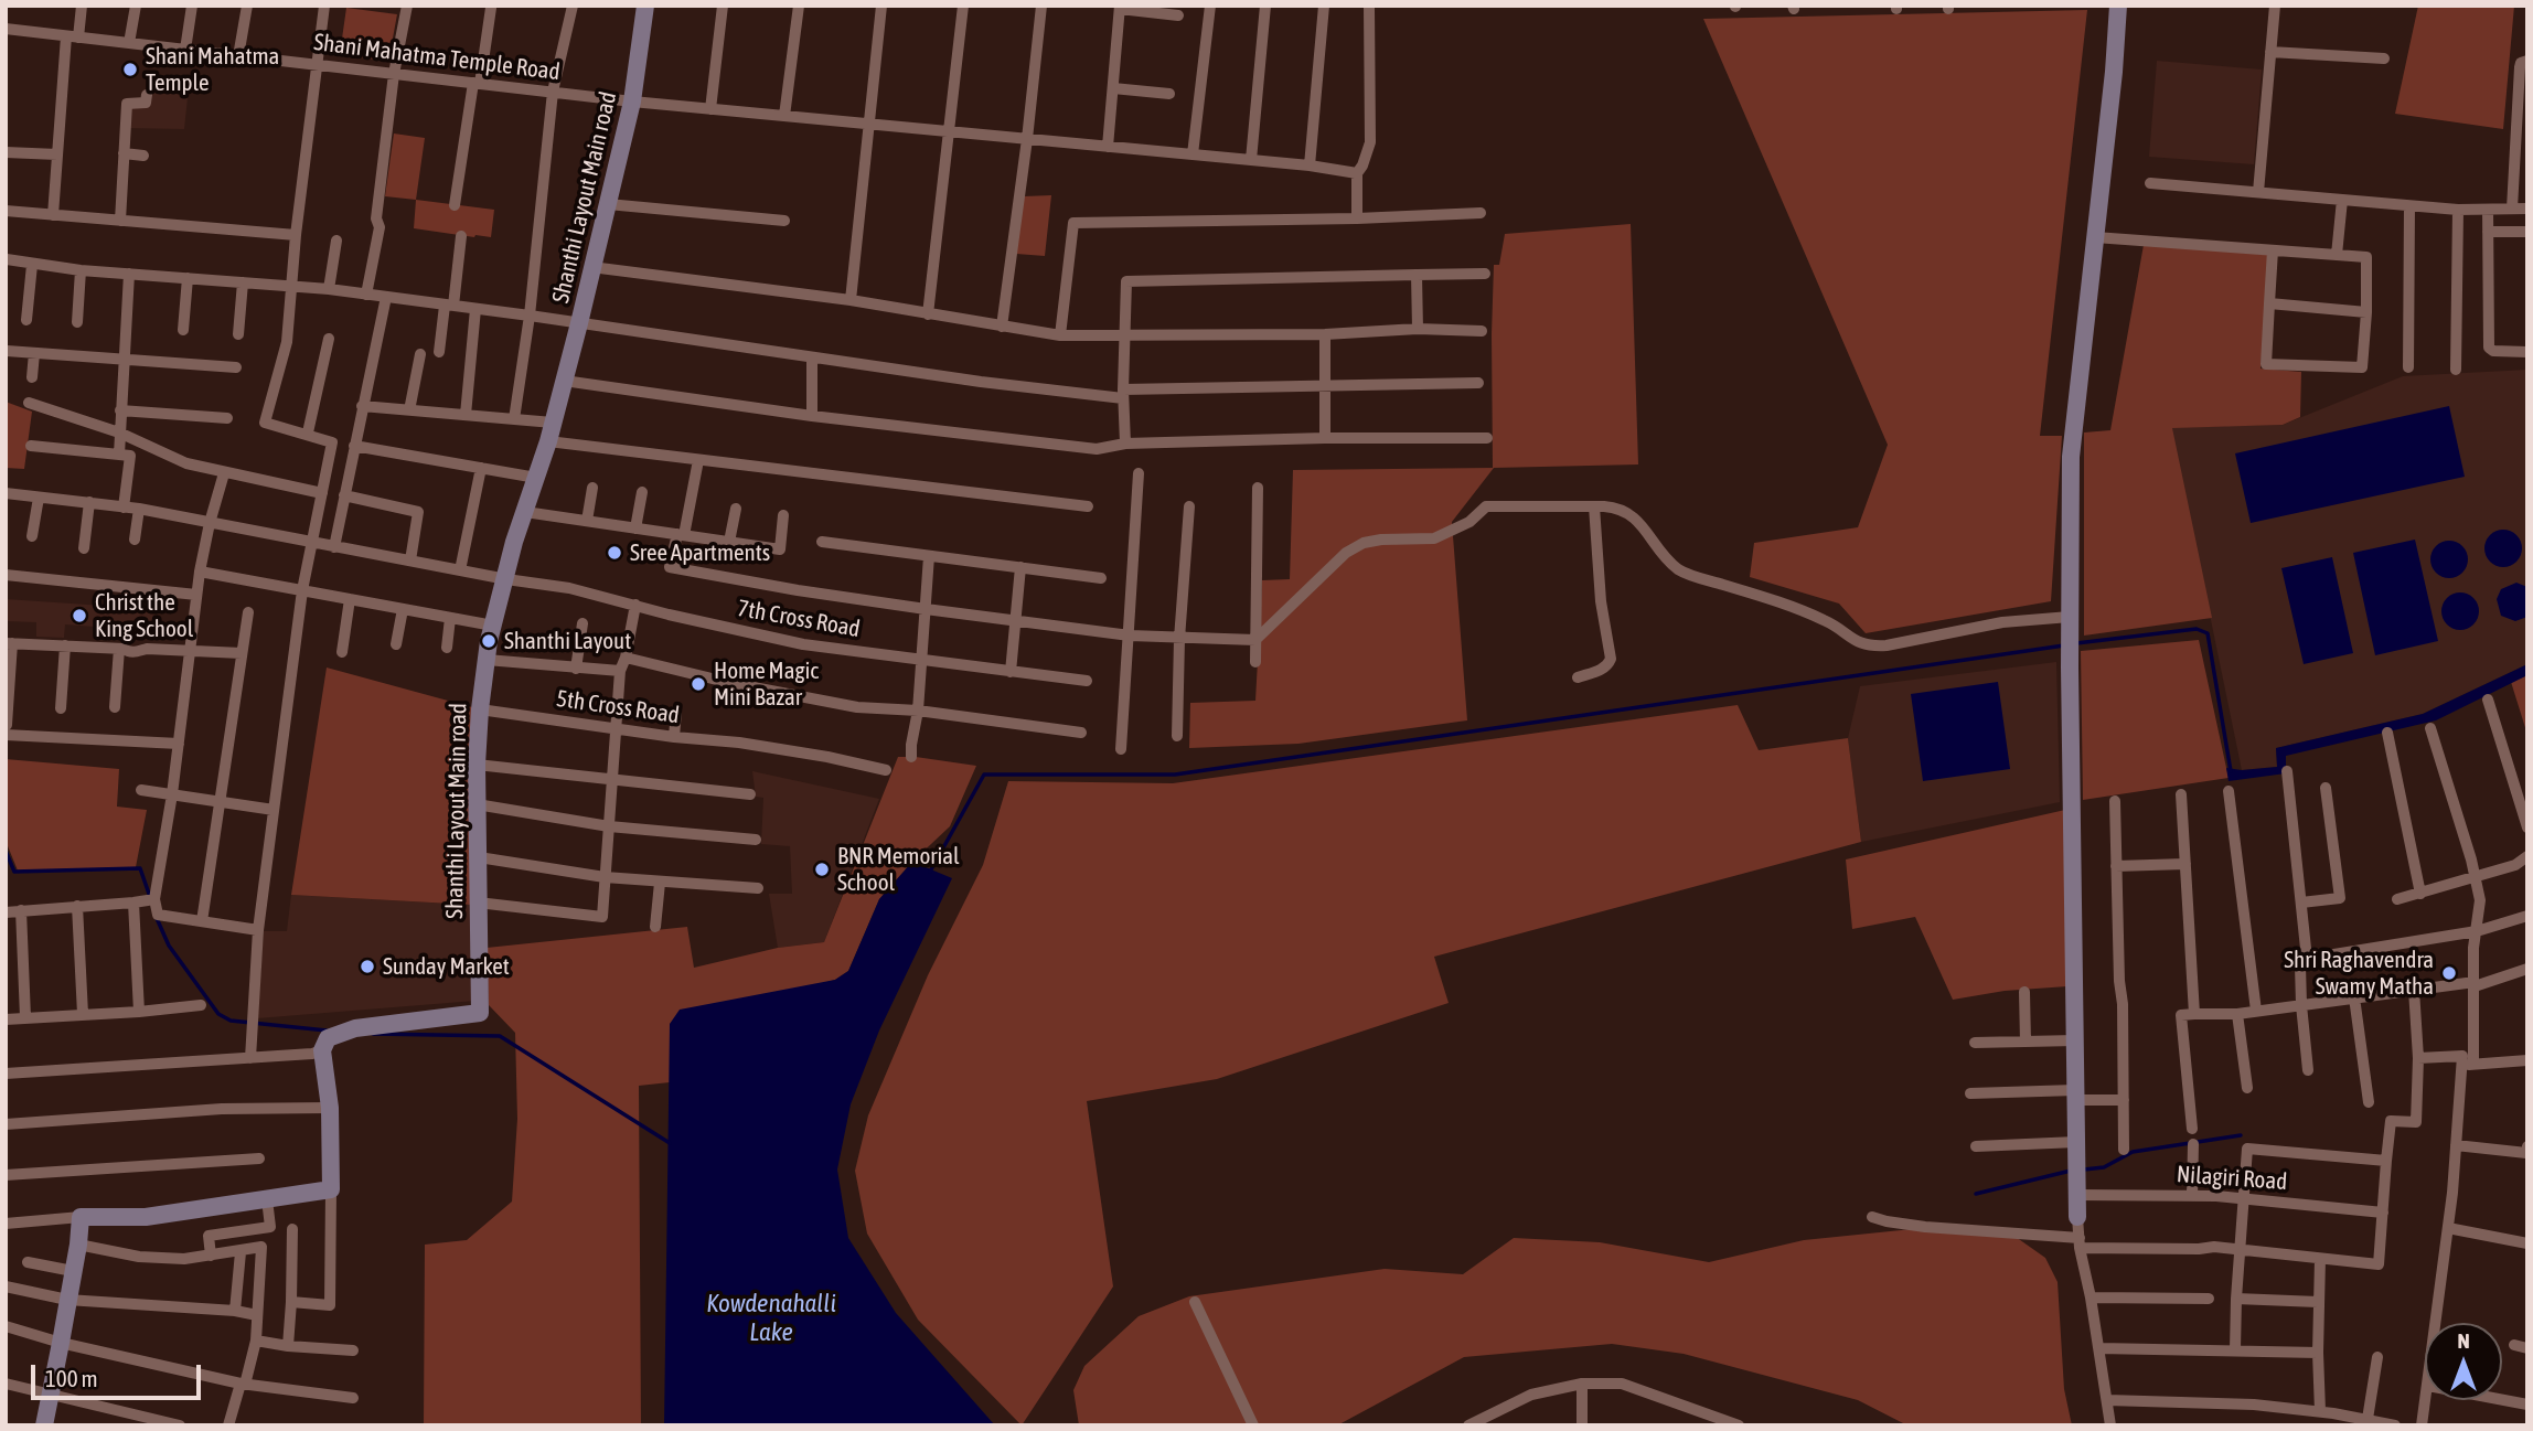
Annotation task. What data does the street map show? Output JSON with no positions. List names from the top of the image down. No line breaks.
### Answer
{"streets":{"street":["Shani Mahatma Temple Road","Shanthi Layout Main road","7th Cross Road","5th Cross Road","Nilagiri Road"]},"crossings":[["Shani Mahatma Temple Road","Shanthi Layout Main road"],["Shanthi Layout Main road","7th Cross Road"],["Shanthi Layout Main road","5th Cross Road"]],"water":["Kowdenahalli Lake"],"places":["Shani Mahatma Temple","Sree Apartments","Christ the King School","Shanthi Layout","Home Magic Mini Bazar","BNR Memorial School","Sunday Market","Shri Raghavendra Swamy Matha"],"scale_bar":"100 m","north":"top"}
